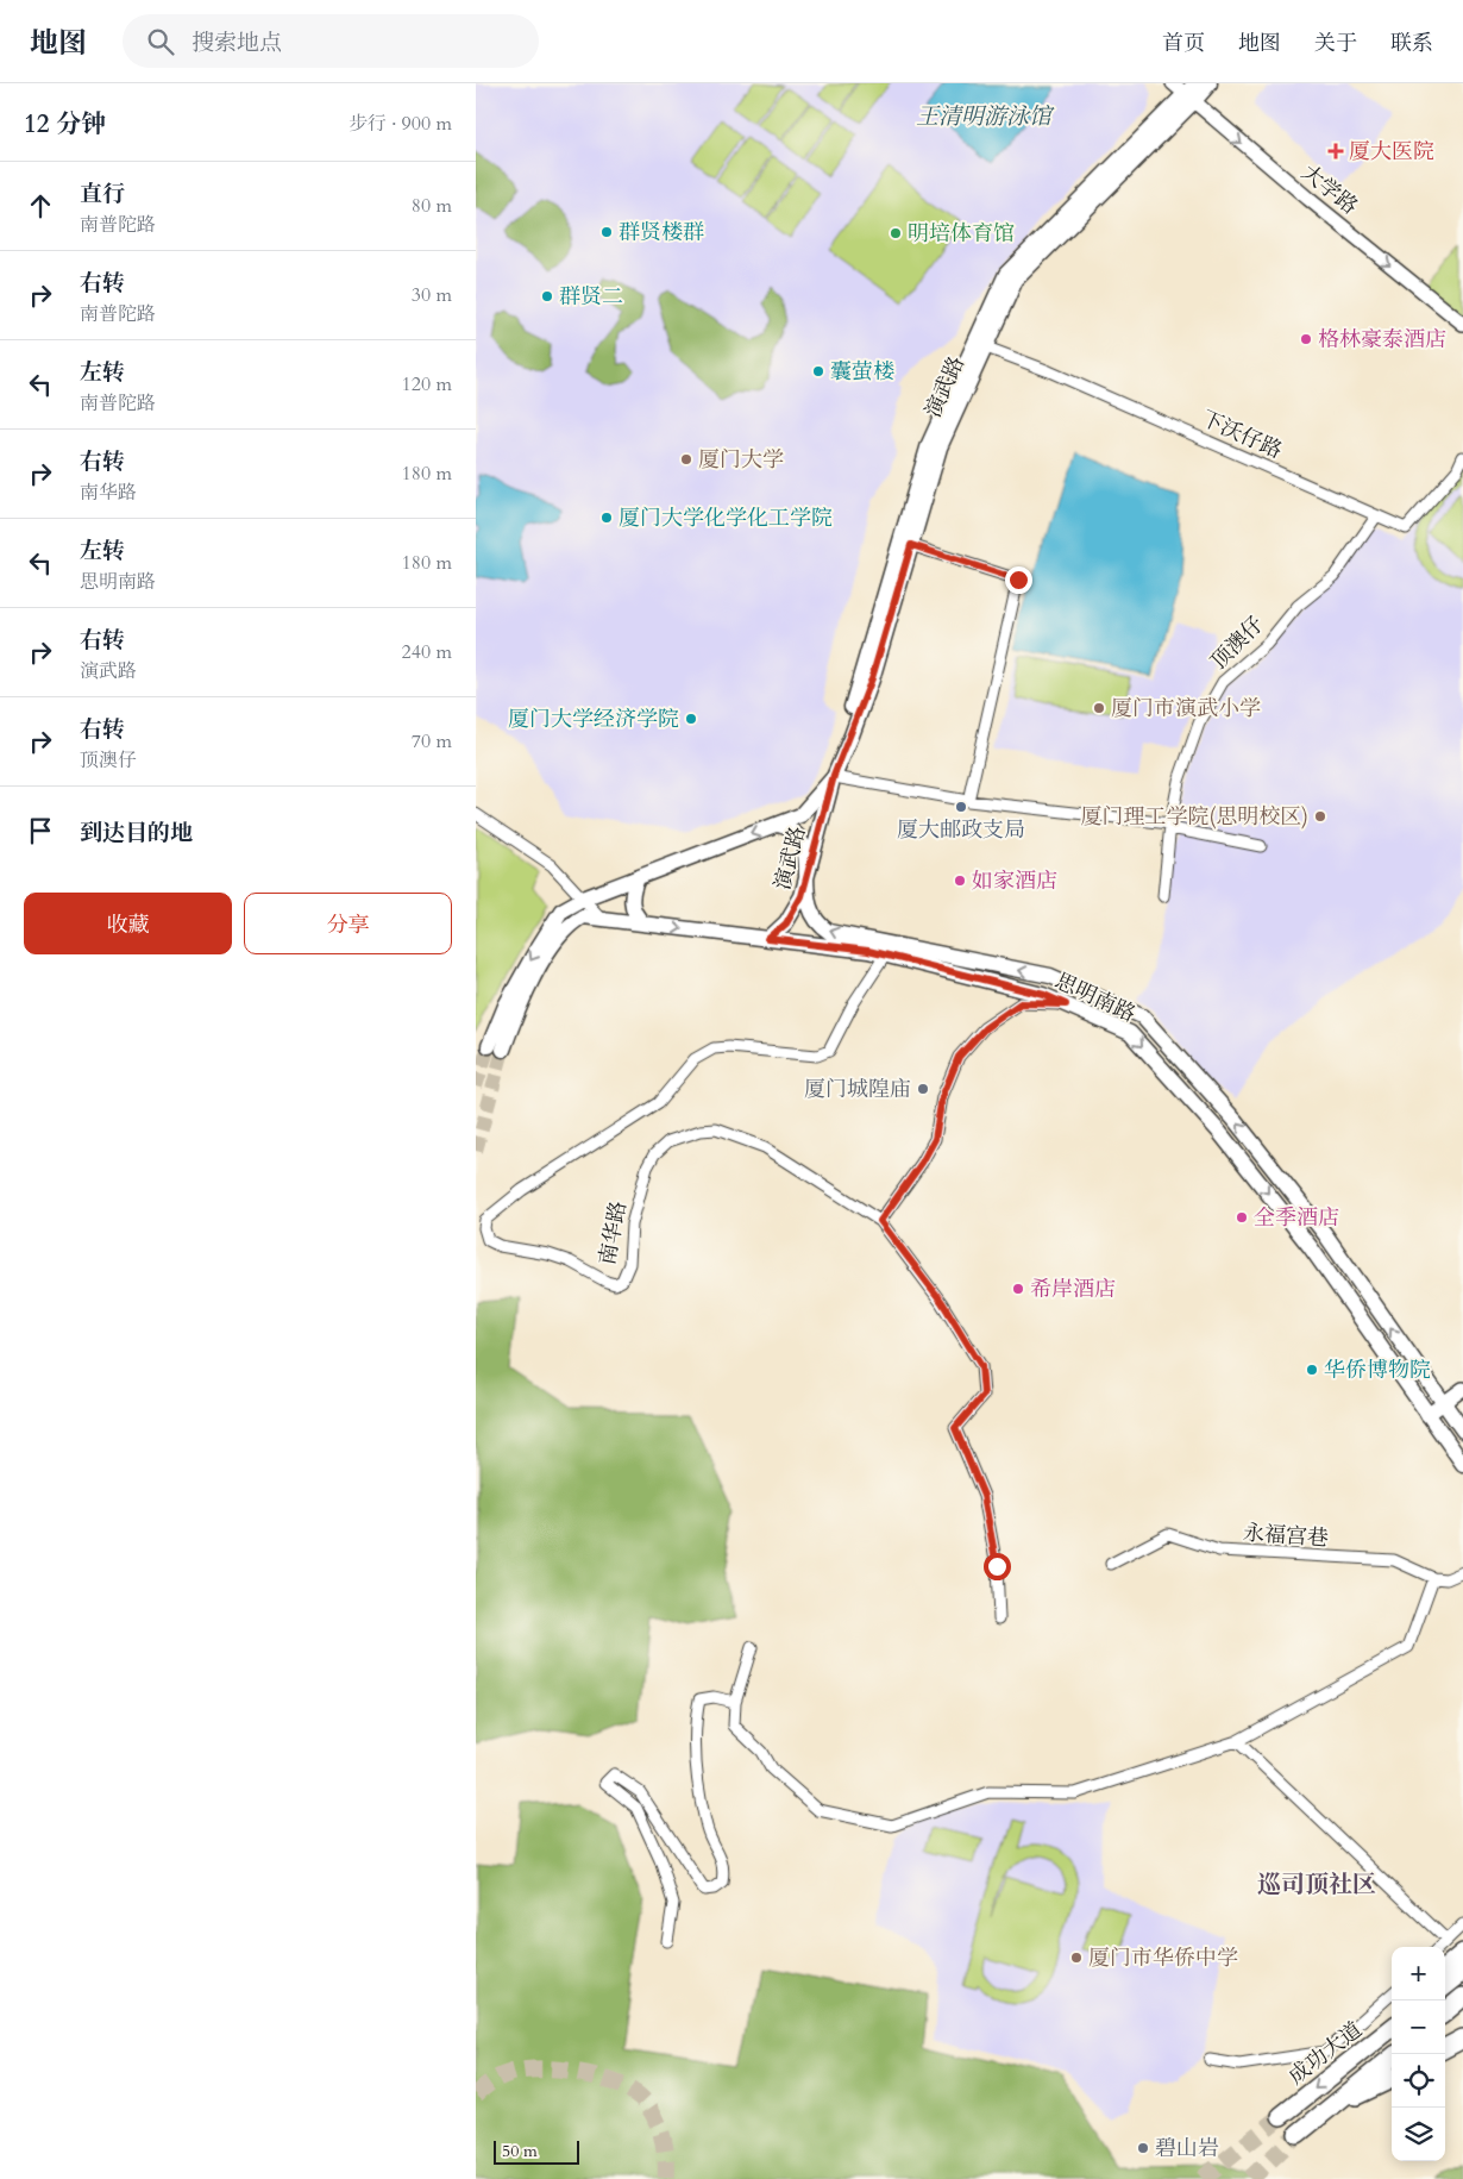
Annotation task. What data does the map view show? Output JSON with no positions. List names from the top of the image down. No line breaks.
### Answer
{"streets":{"highway":["成功大道"],"main road":["演武路","思明南路"],"street":["大学路","下沃仔路","顶澳仔","南华路","永福宫巷"]},"crossings":[["大学路","演武路"],["演武路","下沃仔路"],["演武路","思明南路"],["下沃仔路","顶澳仔"],["思明南路","南华路"]],"one_way":["大学路"],"districts":["巡司顶社区"],"water":["王清明游泳馆"],"places":{"health":["厦大医院"],"other":["群贤楼群","明培体育馆","群贤二","格林豪泰酒店","囊萤楼","厦门大学","厦门大学化学化工学院","厦门市演武小学","厦门大学经济学院","厦大邮政支局","厦门理工学院(思明校区)","如家酒店","厦门城隍庙","全季酒店","希岸酒店","华侨博物院","厦门市华侨中学","碧山岩"]},"scale_bar":"50 m","page":{"header":"地图","search":"搜索地点","nav":["首页","地图","关于","联系"],"heading":["12 分钟","步行 · 900 m"],"list":[["直行","南普陀路","80 m"],["右转","南普陀路","30 m"],["左转","南普陀路","120 m"],["右转","南华路","180 m"],["左转","思明南路","180 m"],["右转","演武路","240 m"],["右转","顶澳仔","70 m"],"到达目的地"],"buttons":["收藏","分享"],"map_buttons":["+","−"],"scale":"50 m"}}
